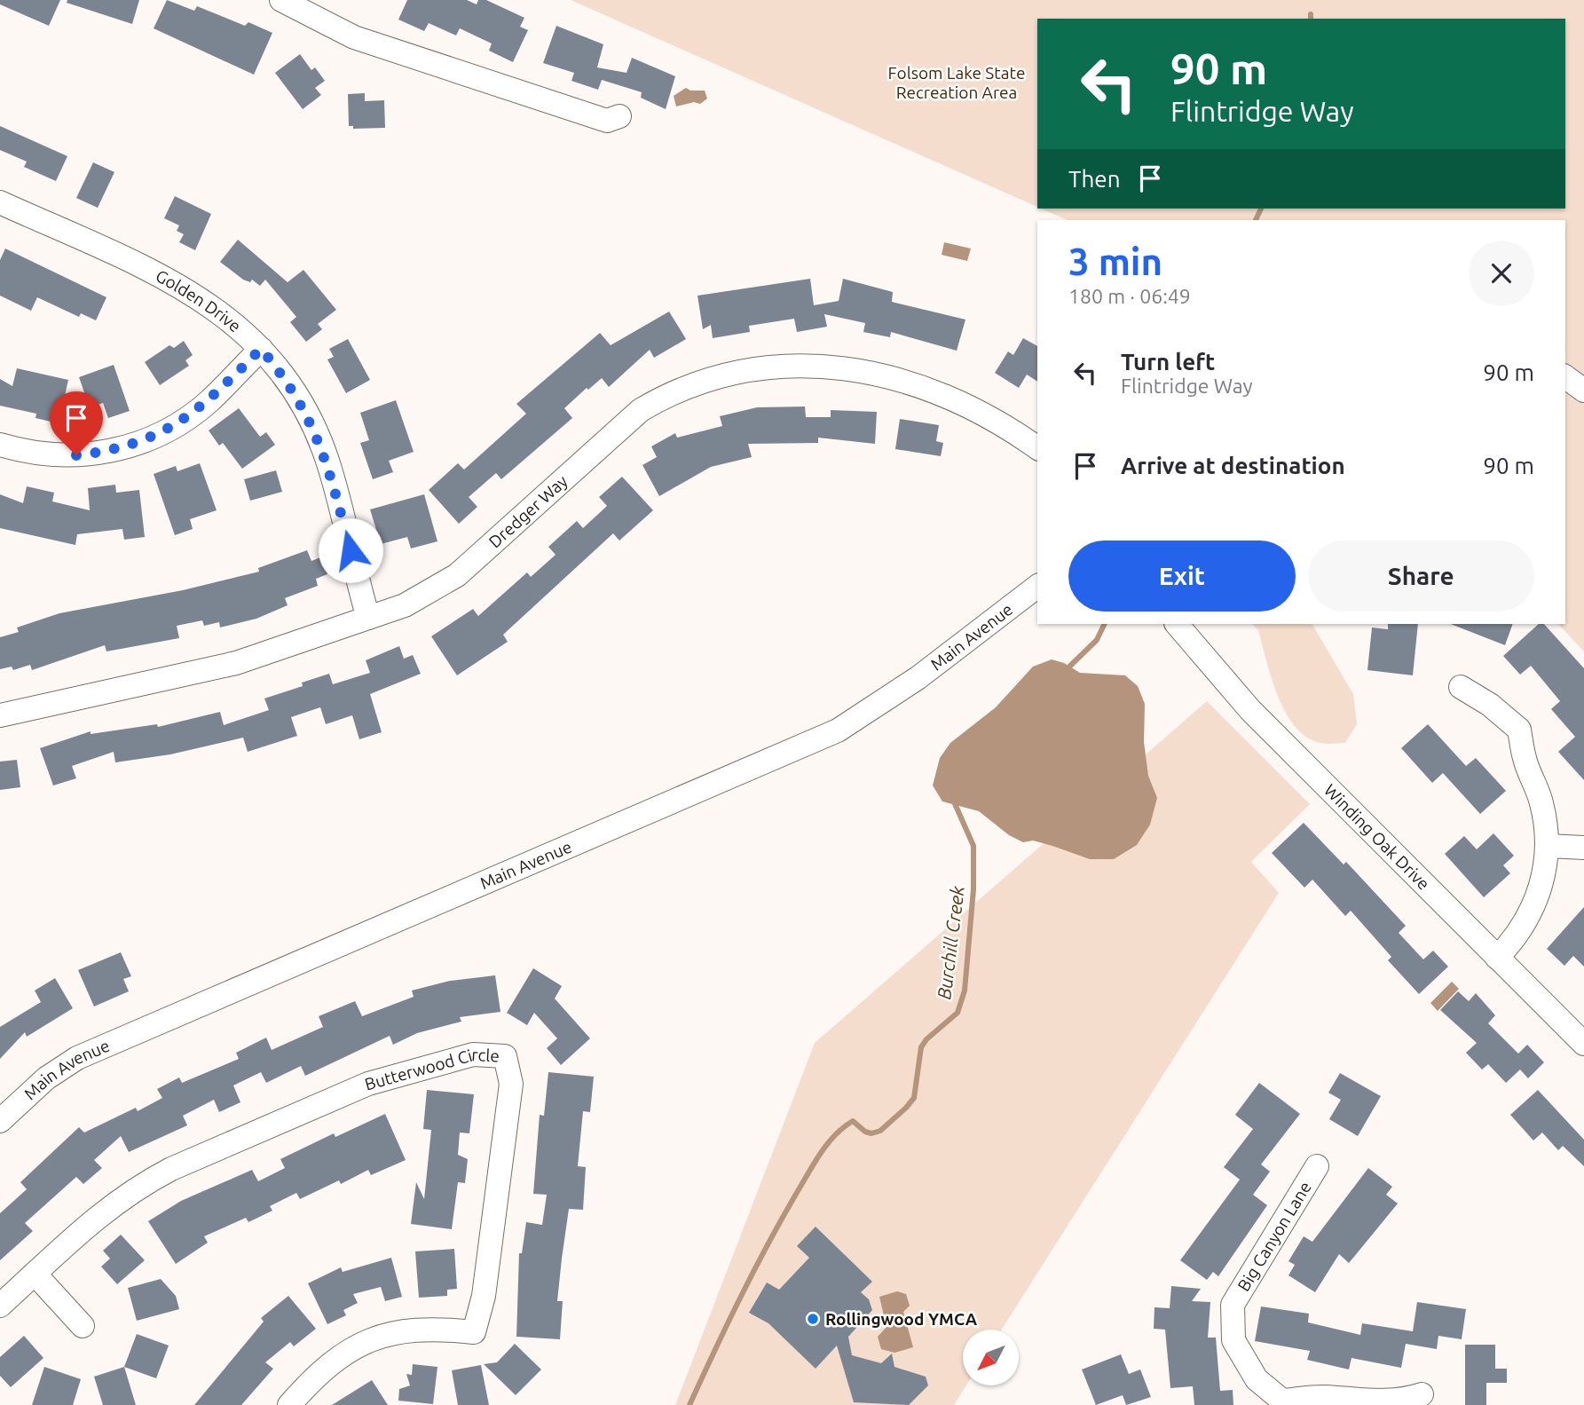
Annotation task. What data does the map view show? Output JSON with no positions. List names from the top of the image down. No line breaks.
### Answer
{"streets":{"street":["Golden Drive","Dredger Way","Main Avenue","Winding Oak Drive","Butterwood Circle","Big Canyon Lane"]},"crossings":[["Golden Drive","Dredger Way"]],"water":["Burchill Creek"],"parks":["Folsom Lake State Recreation Area"],"places":["Rollingwood YMCA"],"north":"bottom left","page":{"turn":["90 m","Flintridge Way"],"then":"Then","heading":["3 min","180 m · 06:49"],"list":[{"name":"Turn left","note":"Flintridge Way","value":"90 m"},{"name":"Arrive at destination","value":"90 m"}],"buttons":["Exit","Share"]}}
